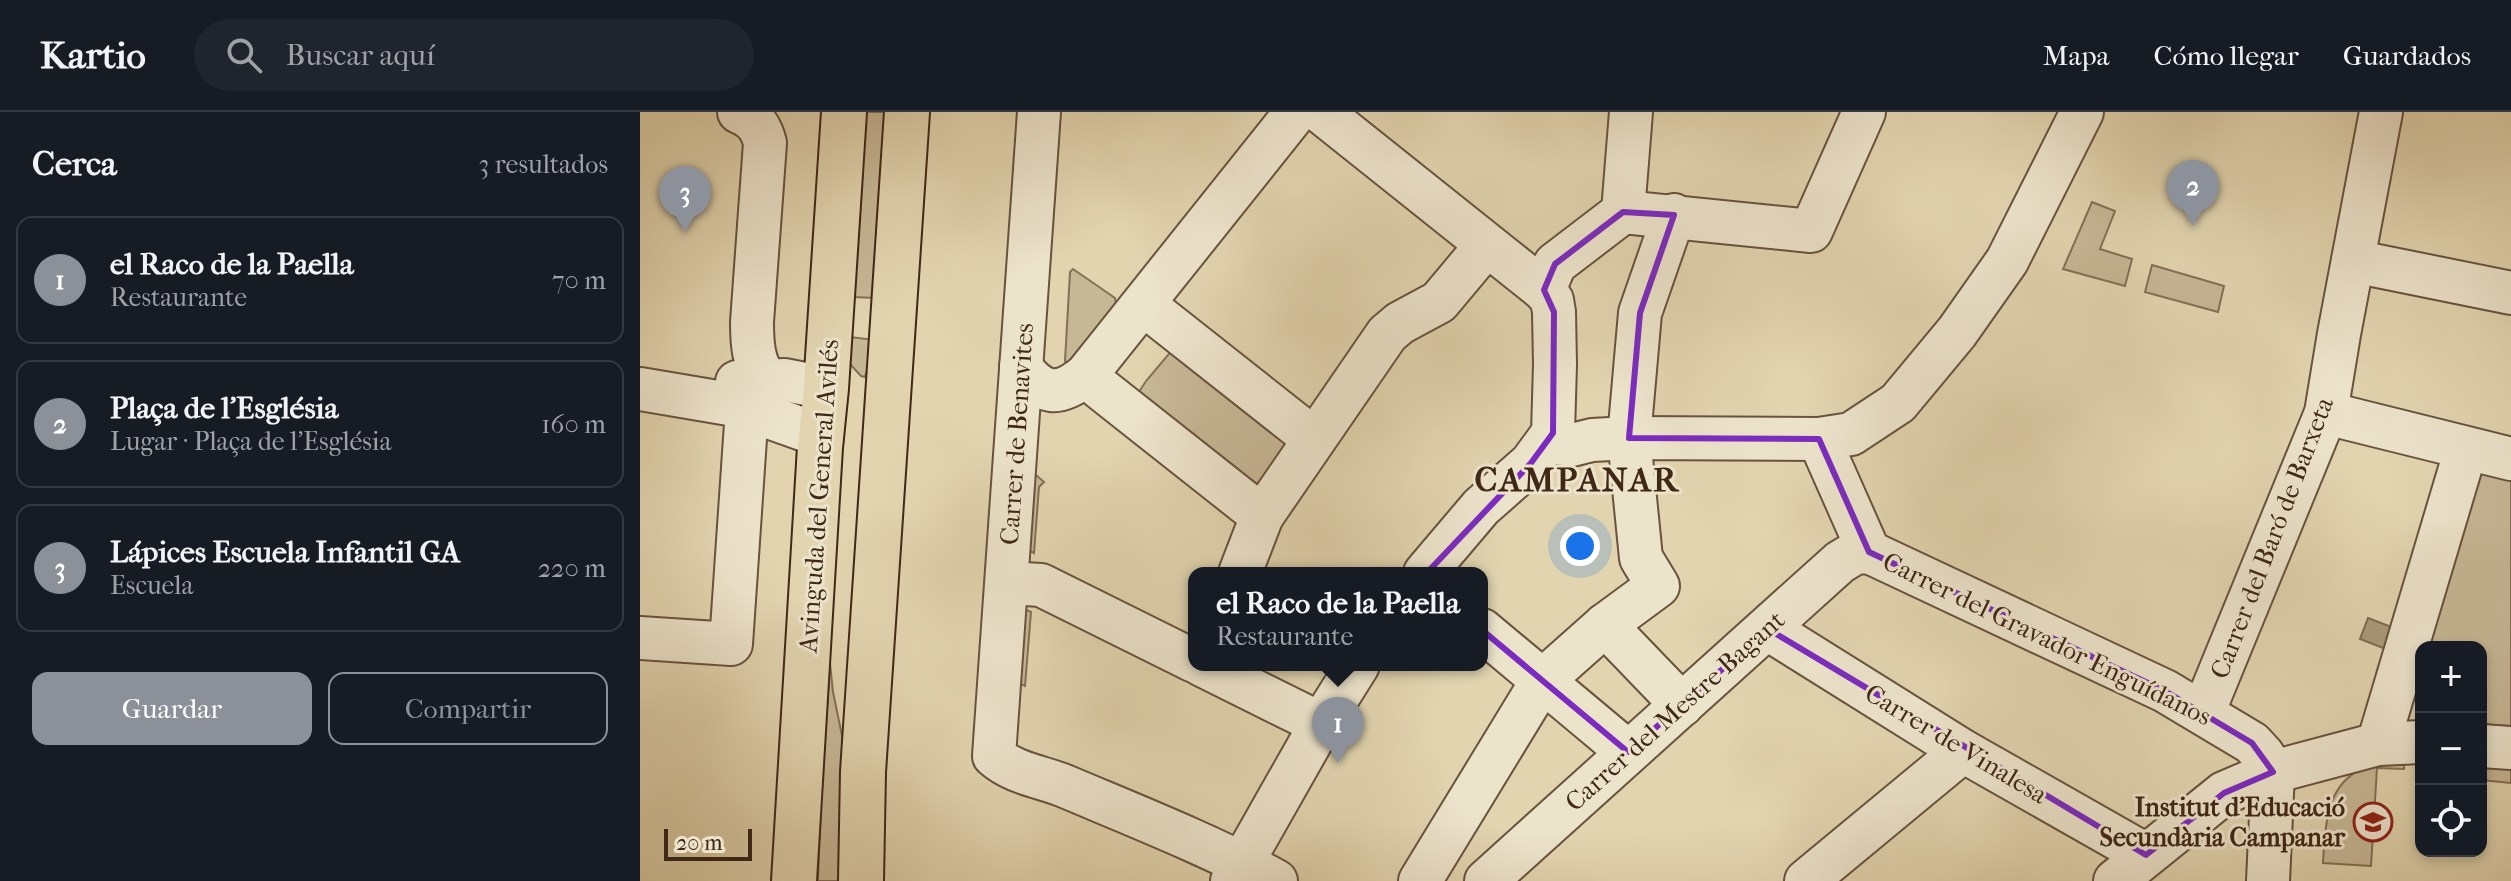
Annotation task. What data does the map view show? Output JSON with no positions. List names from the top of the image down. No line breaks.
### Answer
{"streets":{"main road":["Avinguda del General Avilés"],"street":["Carrer de Benavites","Carrer del Baró de Barxeta","Carrer del Gravador Enguídanos","Carrer del Mestre Bagant","Carrer de Vinalesa"]},"crossings":[["Carrer del Baró de Barxeta","Carrer del Gravador Enguídanos"],["Carrer del Gravador Enguídanos","Carrer del Mestre Bagant"],["Carrer del Mestre Bagant","Carrer de Vinalesa"]],"districts":["CAMPANAR"],"places":{"school or university":["Institut d'Educació Secundària Campanar"]},"scale_bar":"20 m","page":{"header":"Kartio","search":"Buscar aquí","nav":["Mapa","Cómo llegar","Guardados"],"heading":["Cerca","3 resultados"],"pins":["2","3","1"],"list":[{"mark":"1","name":"el Raco de la Paella","note":"Restaurante","value":"70 m"},{"mark":"2","name":"Plaça de l'Església","note":"Lugar · Plaça de l'Església","value":"160 m"},{"mark":"3","name":"Lápices Escuela Infantil GA","note":"Escuela","value":"220 m"}],"popup":["el Raco de la Paella","Restaurante"],"map_buttons":["+","−"],"buttons":["Guardar","Compartir"],"scale":"20 m"}}
